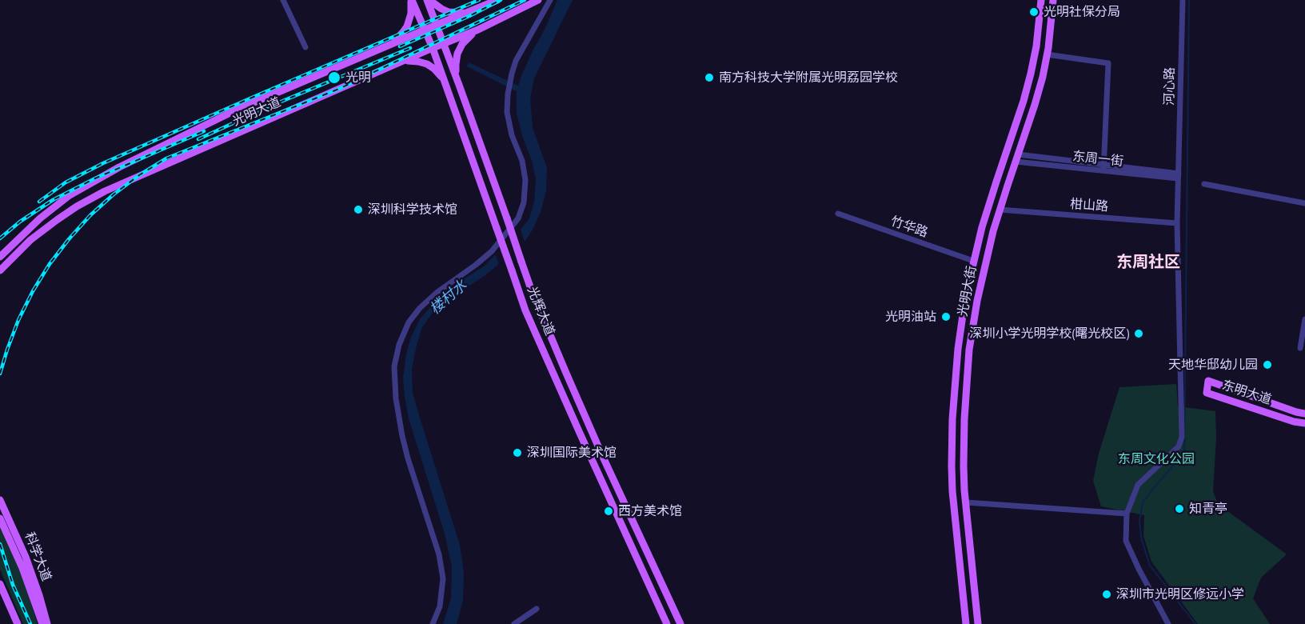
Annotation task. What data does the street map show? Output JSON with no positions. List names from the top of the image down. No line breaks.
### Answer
{"streets":{"main road":["光明大道","光明大街","光辉大道","东明大道","科学大道"],"street":["河心路","东周一街","柑山路","竹华路"]},"crossings":[["河心路","东周一街"],["河心路","柑山路"],["光明大道","光辉大道"],["东周一街","光明大街"],["柑山路","光明大街"],["竹华路","光明大街"]],"districts":["东周社区"],"water":["楼村水"],"parks":["东周文化公园"],"places":["光明社保分局","光明","南方科技大学附属光明荔园学校","深圳科学技术馆","光明油站","深圳小学光明学校(曙光校区)","天地华邸幼儿园","深圳国际美术馆","知青亭","西方美术馆","深圳市光明区修远小学"]}
